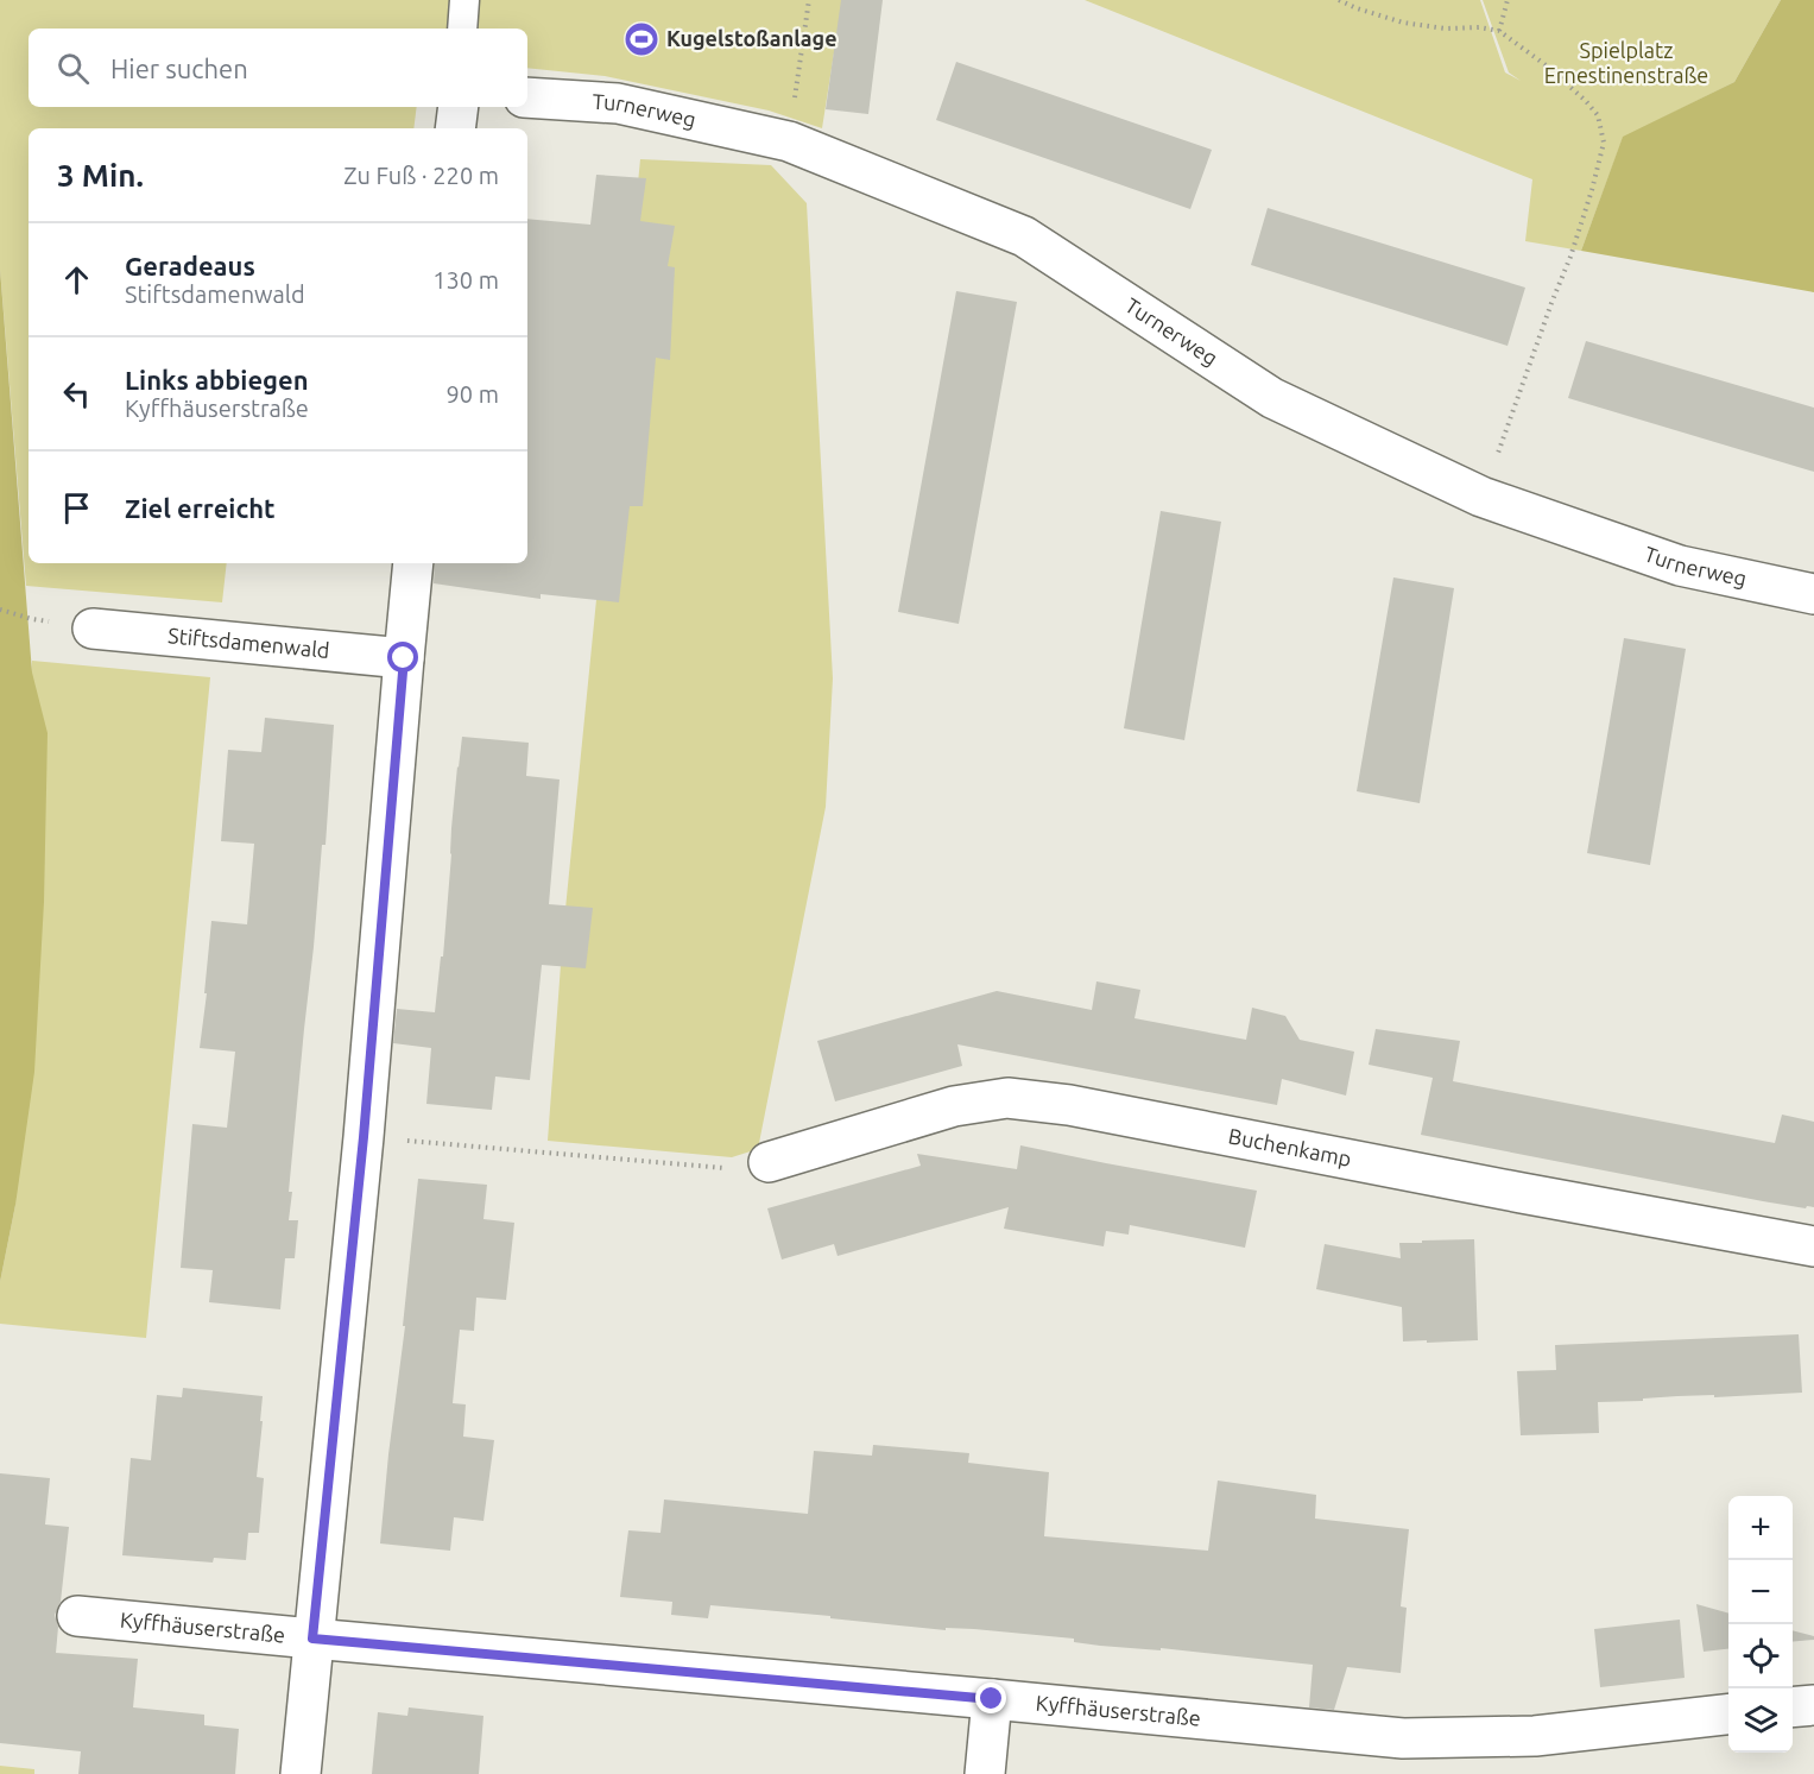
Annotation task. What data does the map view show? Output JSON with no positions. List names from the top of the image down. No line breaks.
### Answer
{"streets":{"street":["Turnerweg","Stiftsdamenwald","Buchenkamp","Kyffhäuserstraße"]},"parks":["Spielplatz Ernestinenstraße"],"places":{"sports":["Kugelstoßanlage"]},"page":{"search":"Hier suchen","heading":["3 Min.","Zu Fuß · 220 m"],"list":[["Geradeaus","Stiftsdamenwald","130 m"],["Links abbiegen","Kyffhäuserstraße","90 m"],"Ziel erreicht"],"map_buttons":["+","−"]}}
